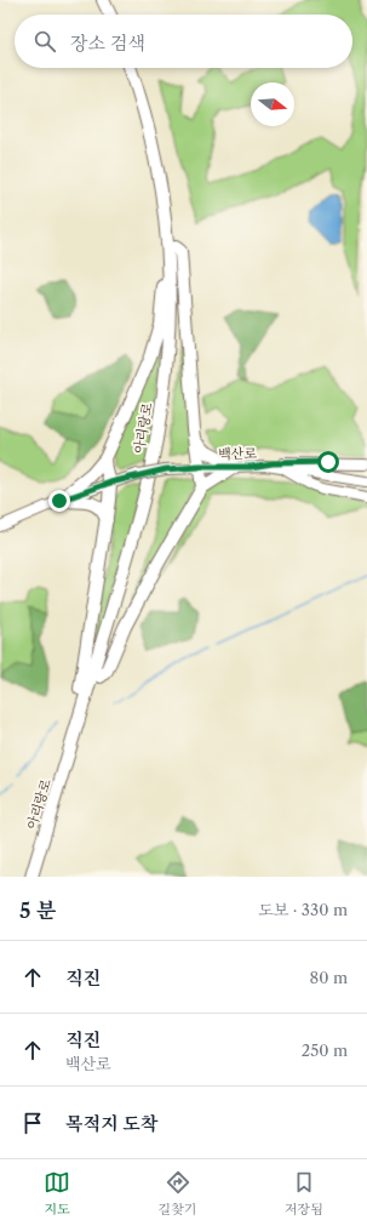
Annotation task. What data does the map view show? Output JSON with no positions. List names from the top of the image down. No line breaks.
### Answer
{"streets":{"highway":["아리랑로"],"main road":["백산로"]},"north":"right","page":{"search":"장소 검색","heading":["5 분","도보 · 330 m"],"list":[["직진","80 m"],["직진","백산로","250 m"],"목적지 도착"],"nav":["지도","길찾기","저장됨"]}}
